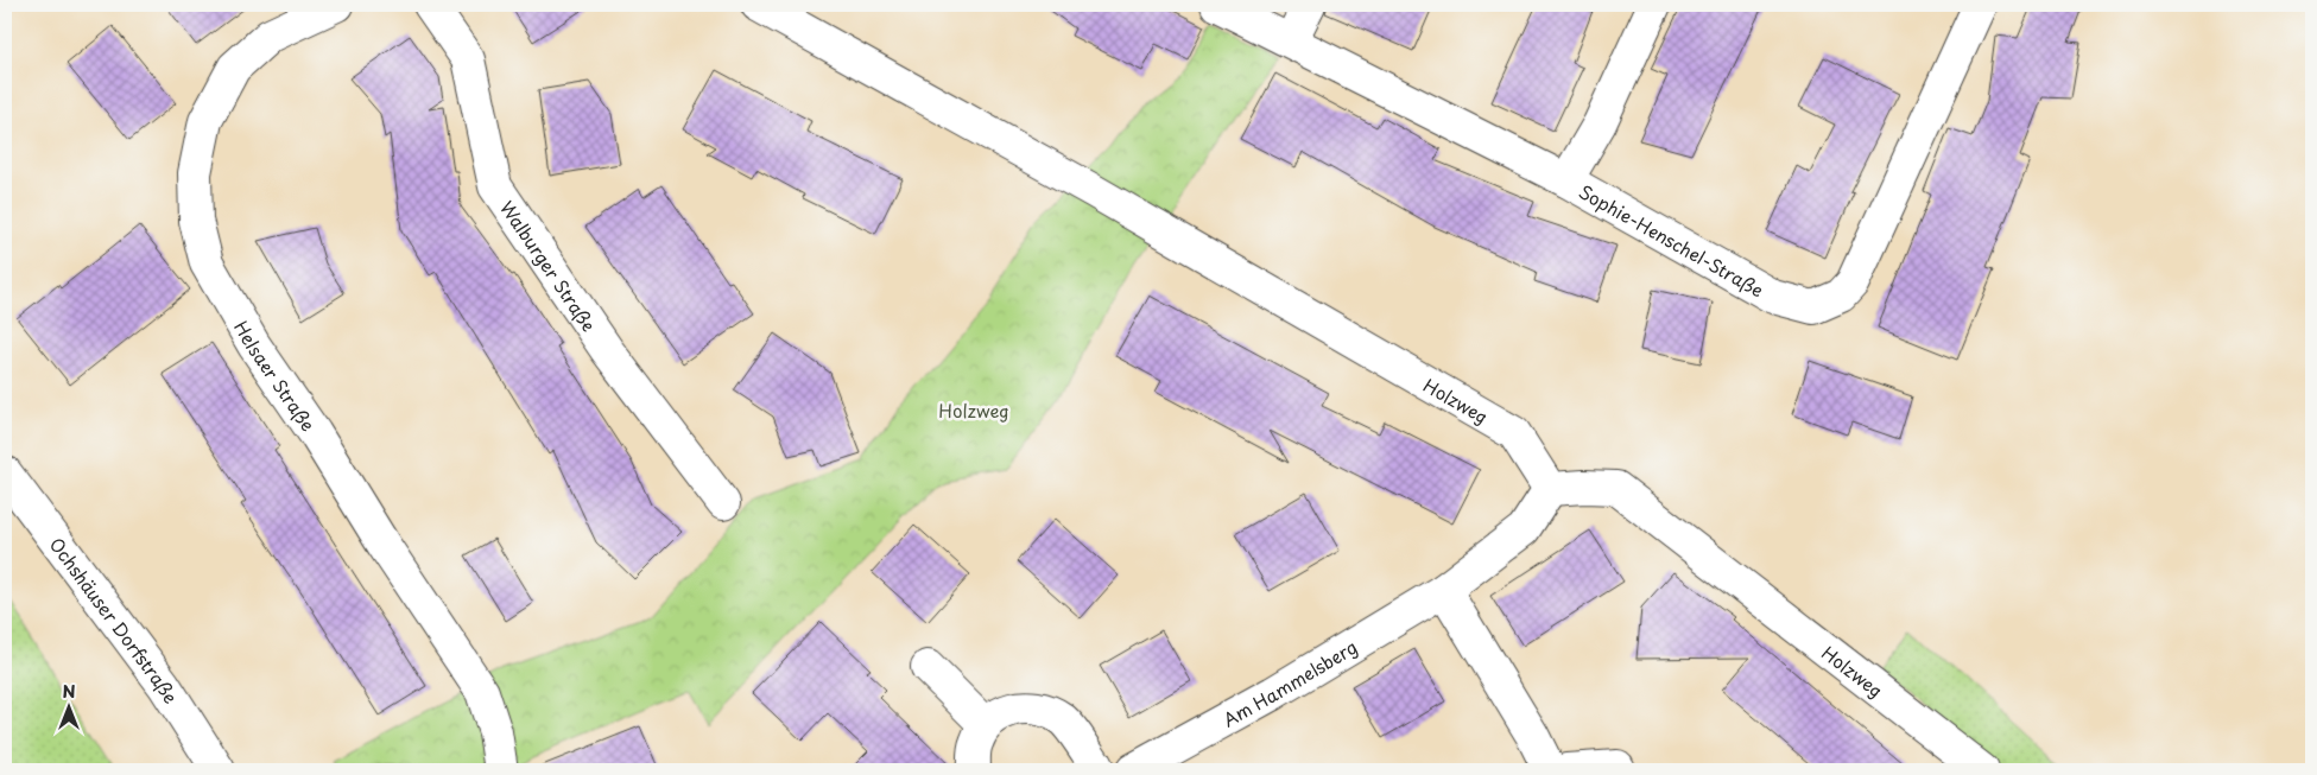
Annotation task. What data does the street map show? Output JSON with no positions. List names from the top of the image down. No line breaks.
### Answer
{"streets":{"street":["Sophie-Henschel-Straße","Walburger Straße","Helsaer Straße","Holzweg","Ochshäuser Dorfstraße","Am Hammelsberg"]},"crossings":[["Holzweg","Am Hammelsberg"]],"parks":["Holzweg"],"north":"top"}
